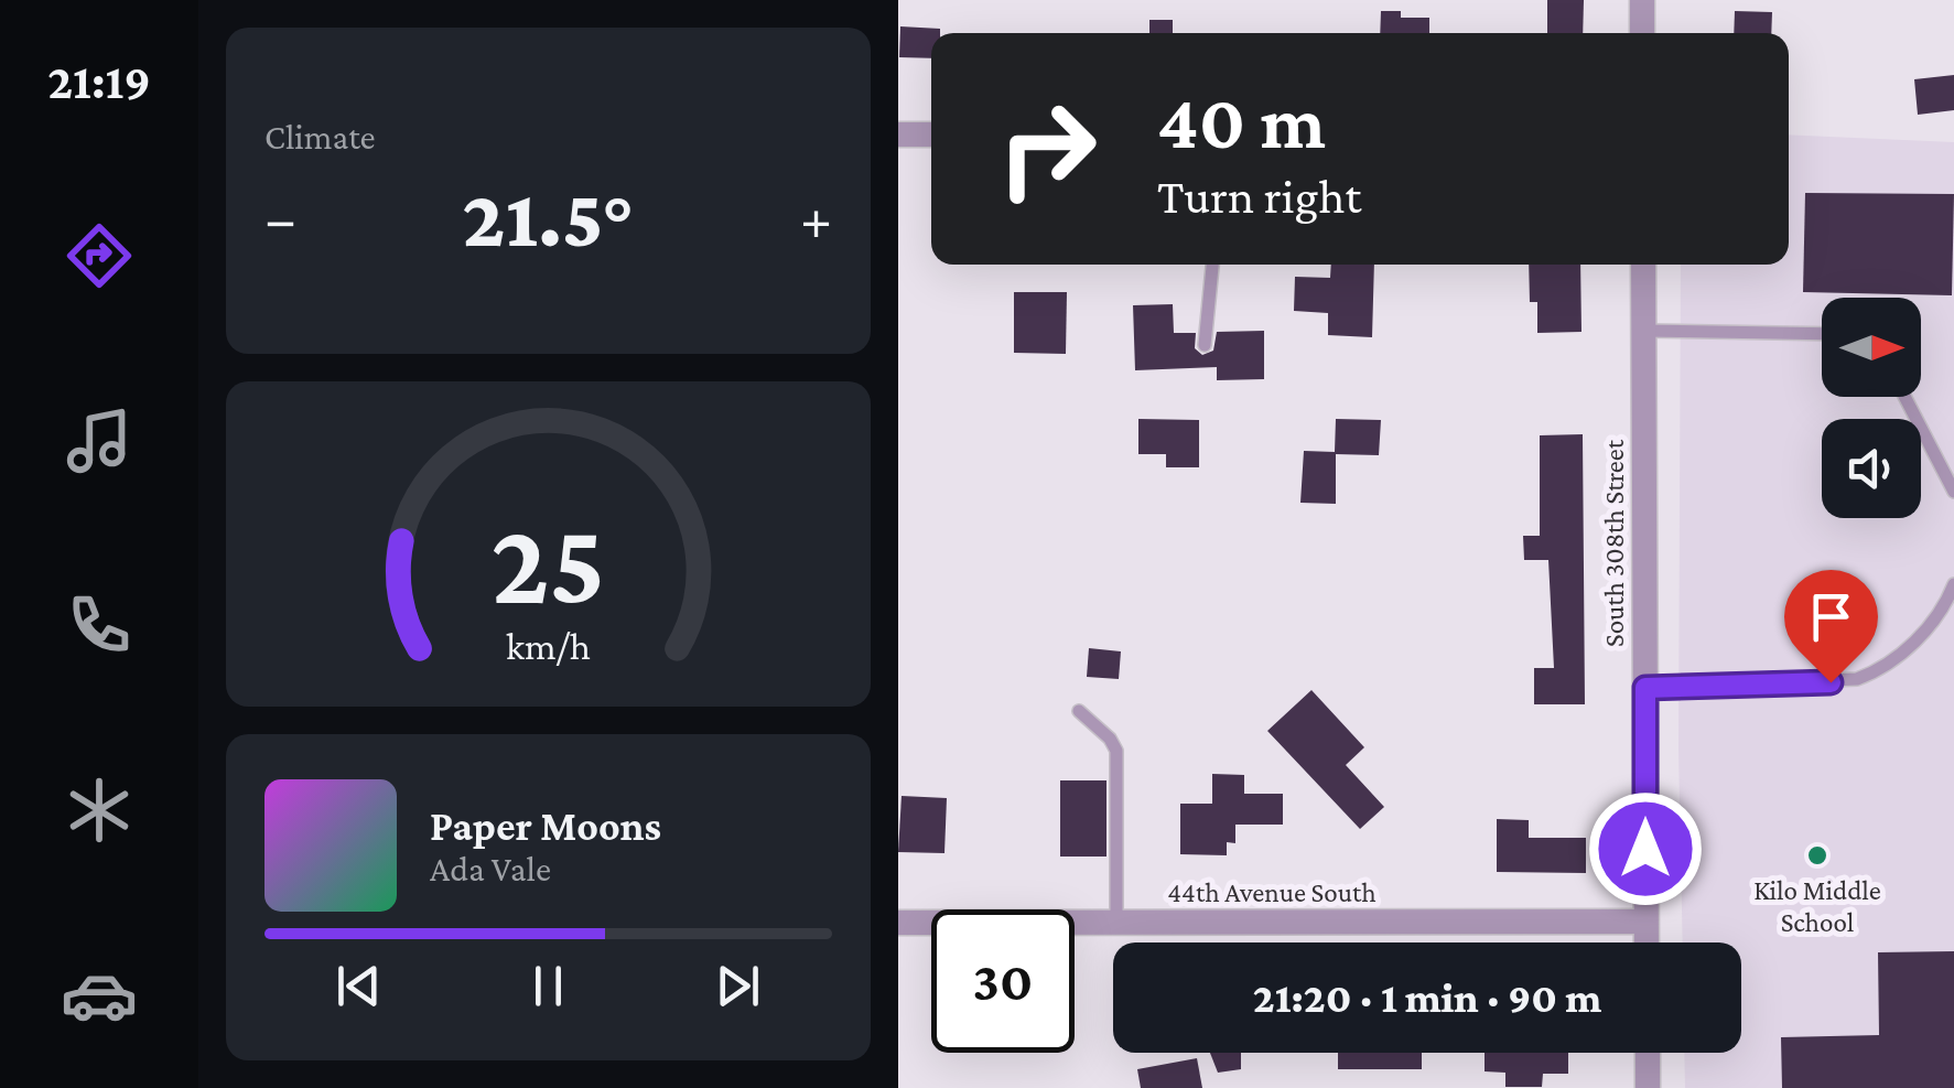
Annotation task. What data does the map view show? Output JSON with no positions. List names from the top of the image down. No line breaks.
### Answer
{"streets":{"street":["South 308th Street","44th Avenue South"]},"crossings":[["South 308th Street","44th Avenue South"]],"places":["Kilo Middle School"],"north":"right","page":{"tabs":"21:19","tile":"Climate","turn":["40 m","Turn right"],"heat":["−","21.5°","+"],"song":["Paper Moons","Ada Vale"],"limit":"30","trip":"21:20 · 1 min · 90 m","gauge":["25","km/h"]}}
